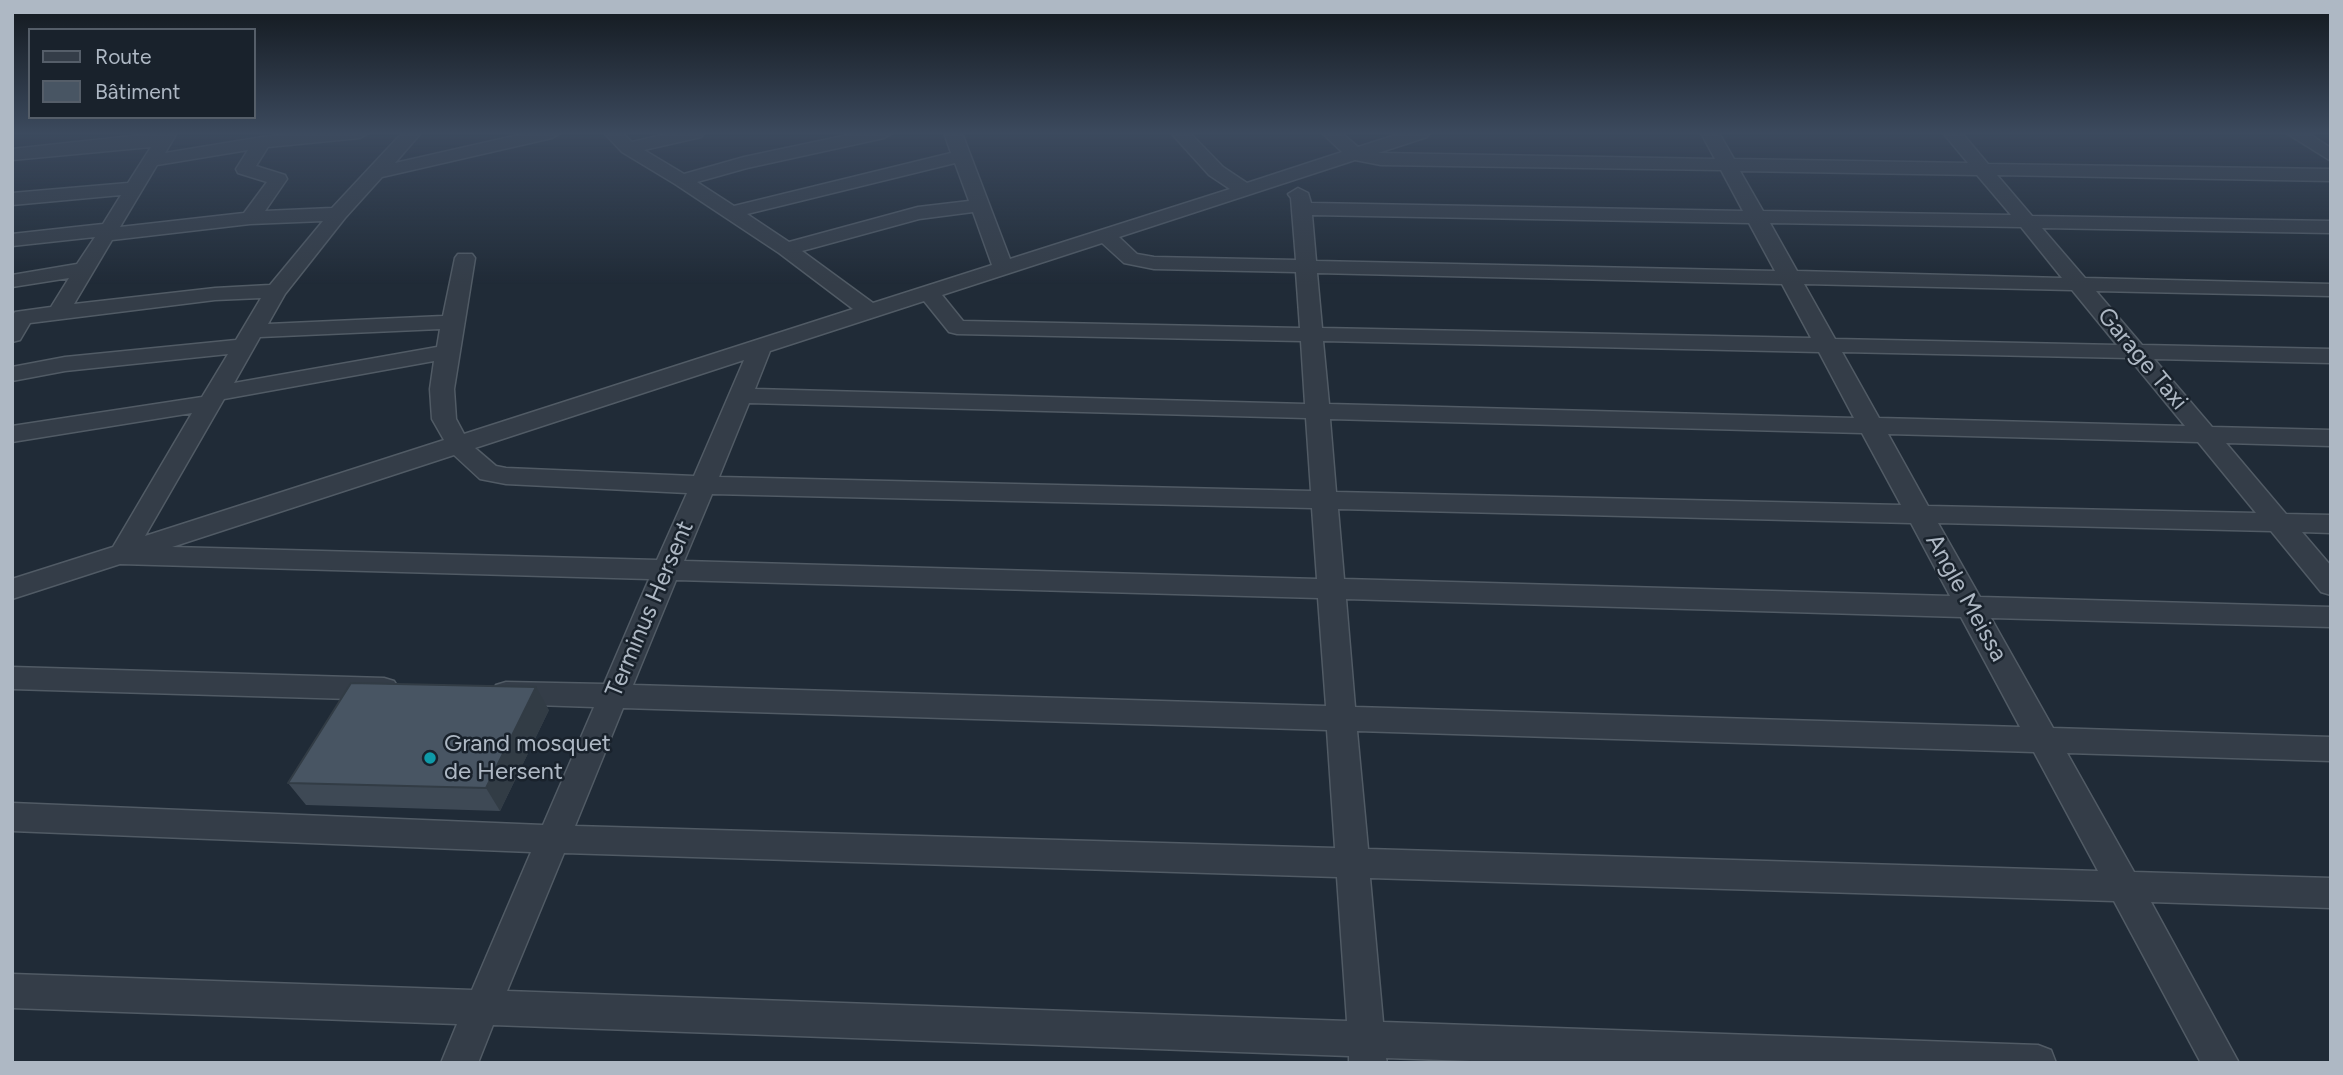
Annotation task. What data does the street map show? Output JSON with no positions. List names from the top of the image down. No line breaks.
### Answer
{"streets":{"street":["Garage Taxi","Angle Meissa","Terminus Hersent"]},"places":["Grand mosquet de Hersent"],"legend":["Route","Bâtiment"]}
